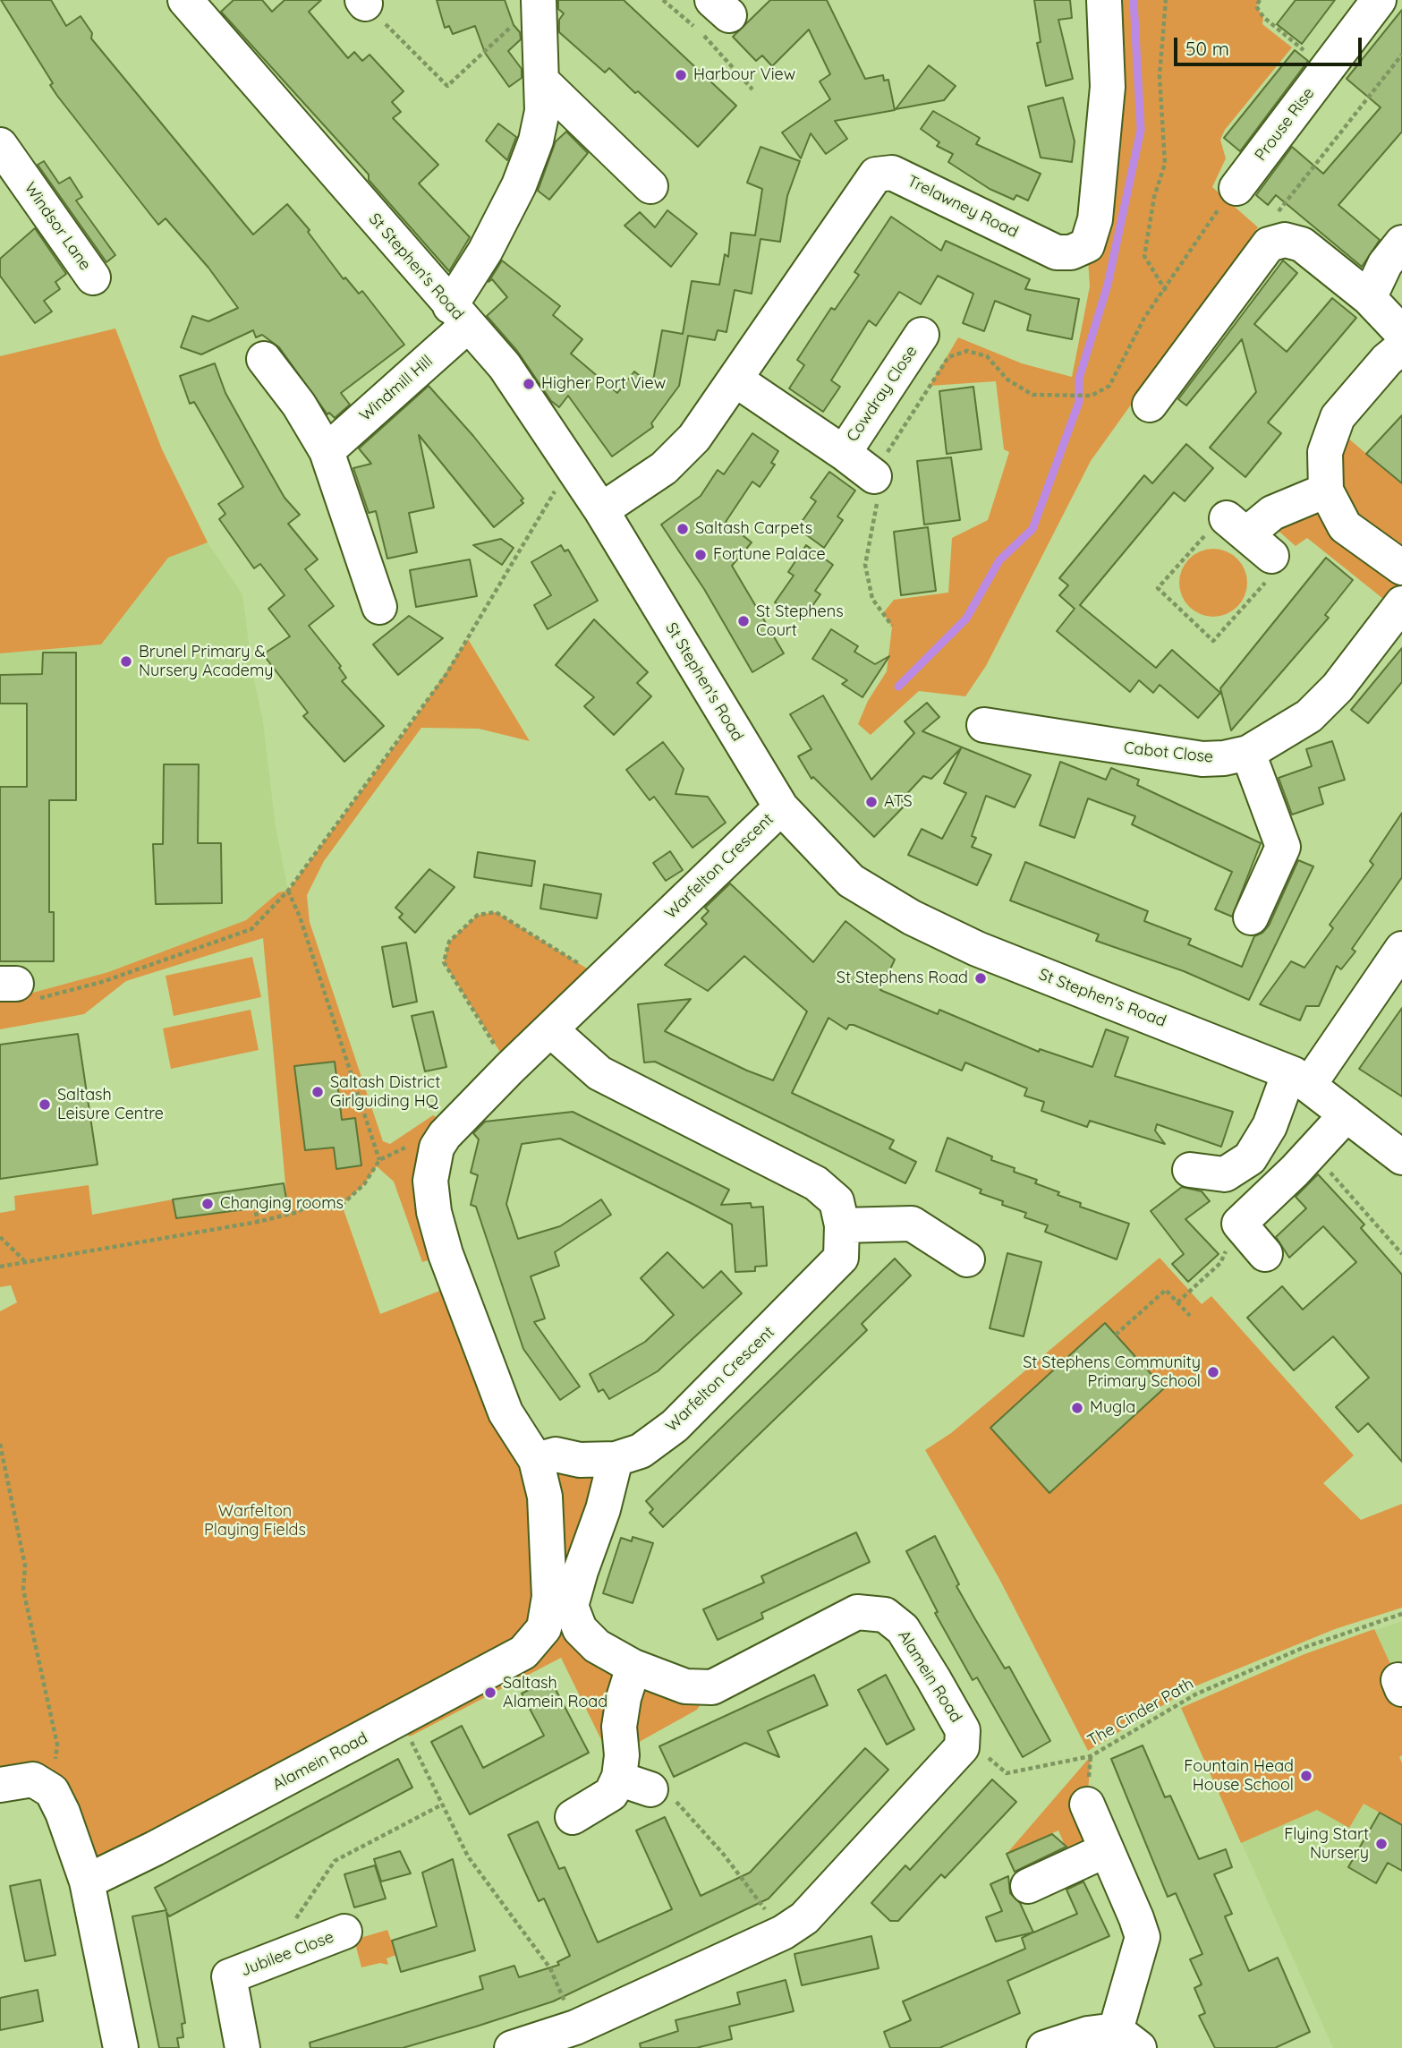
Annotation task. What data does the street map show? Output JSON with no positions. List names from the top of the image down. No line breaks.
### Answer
{"streets":{"street":["Prouse Rise","Trelawney Road","Windsor Lane","St Stephen's Road","Windmill Hill","Cowdray Close","Cabot Close","Warfelton Crescent","Alamein Road","Jubilee Close"],"path":["The Cinder Path"]},"crossings":[["Trelawney Road","St Stephen's Road"],["Trelawney Road","Cowdray Close"],["St Stephen's Road","Windmill Hill"],["St Stephen's Road","Warfelton Crescent"],["Warfelton Crescent","Alamein Road"],["Alamein Road","The Cinder Path"]],"parks":["Warfelton Playing Fields"],"places":["Harbour View","Higher Port View","Saltash Carpets","Fortune Palace","St Stephens Court","Brunel Primary & Nursery Academy","ATS","St Stephens Road","Saltash District Girlguiding HQ","Saltash Leisure Centre","Changing rooms","St Stephens Community Primary School","Mugla","Saltash Alamein Road","Fountain Head House School","Flying Start Nursery"],"scale_bar":"50 m"}
